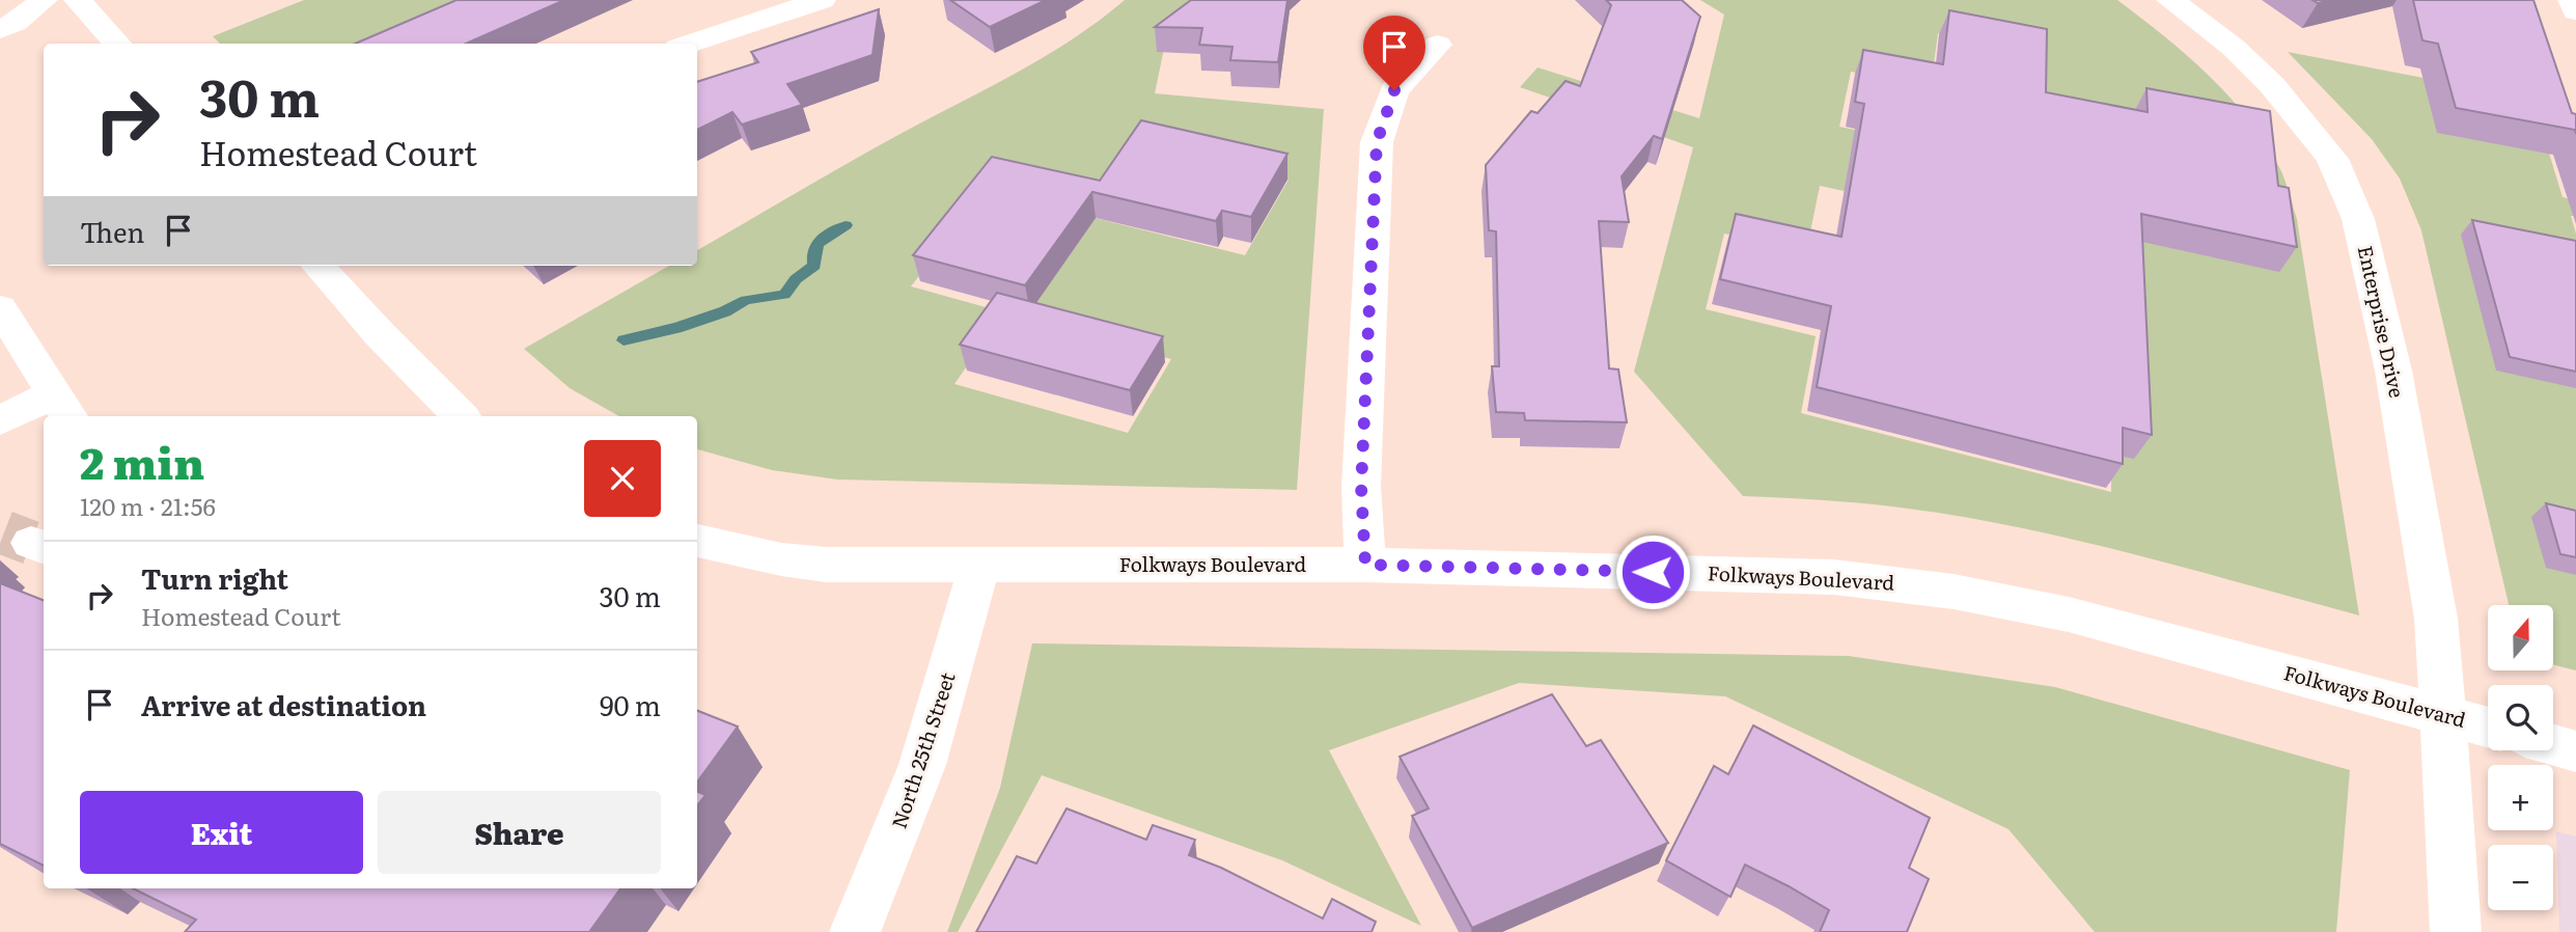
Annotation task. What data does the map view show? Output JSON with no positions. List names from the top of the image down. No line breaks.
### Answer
{"streets":{"street":["Enterprise Drive","Folkways Boulevard","North 25th Street"]},"crossings":[["Enterprise Drive","Folkways Boulevard"],["Folkways Boulevard","North 25th Street"]],"north":"top","page":{"turn":["30 m","Homestead Court"],"then":"Then","heading":["2 min","120 m · 21:56"],"list":[{"name":"Turn right","note":"Homestead Court","value":"30 m"},{"name":"Arrive at destination","value":"90 m"}],"map_buttons":["+","−"],"buttons":["Exit","Share"]}}
